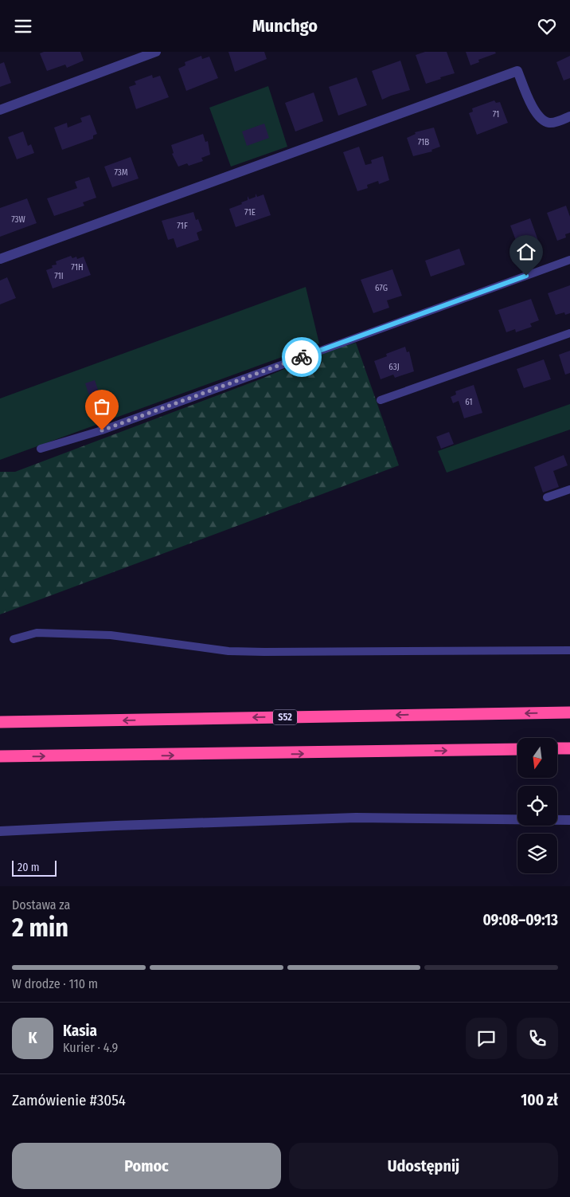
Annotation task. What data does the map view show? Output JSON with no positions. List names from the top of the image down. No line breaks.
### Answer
{"streets":{"highway":["S52"]},"house_numbers":["71","71B","73M","71E","73W","71F","71H","71I","67G","63J","61"],"scale_bar":"20 m","north":"bottom","page":{"header":"Munchgo","scale":"20 m","heading":["2 min","Dostawa za","09:08–09:13"],"panel":["Kasia","Kurier · 4.9","Zamówienie #3054","100 zł"],"bar":"W drodze · 110 m","round":"K","buttons":["Pomoc","Udostępnij"]}}
